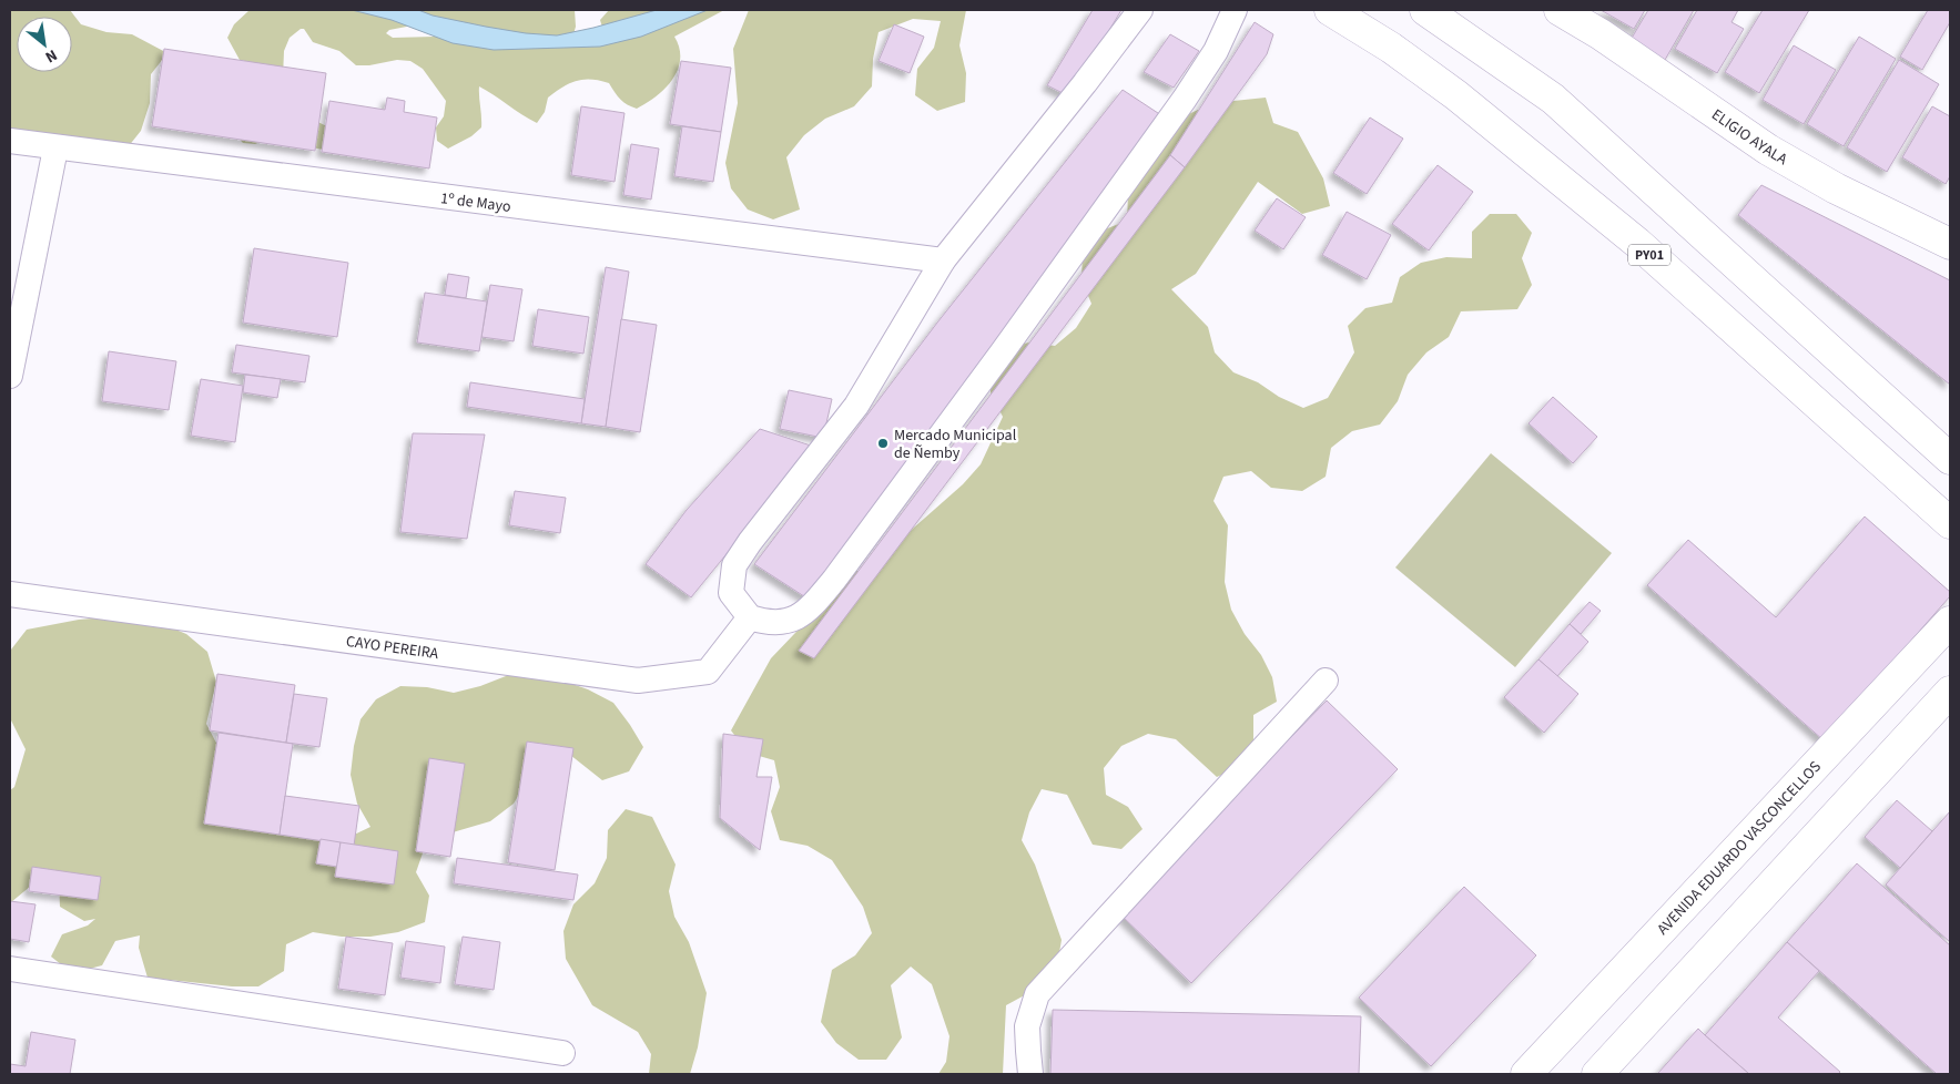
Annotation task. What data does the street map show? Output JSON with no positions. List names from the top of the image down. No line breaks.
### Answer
{"streets":{"main road":["ELIGIO AYALA","PY01","AVENIDA EDUARDO VASCONCELLOS"],"street":["1º de Mayo","CAYO PEREIRA"]},"places":["Mercado Municipal de Ñemby"],"north":"bottom right"}
